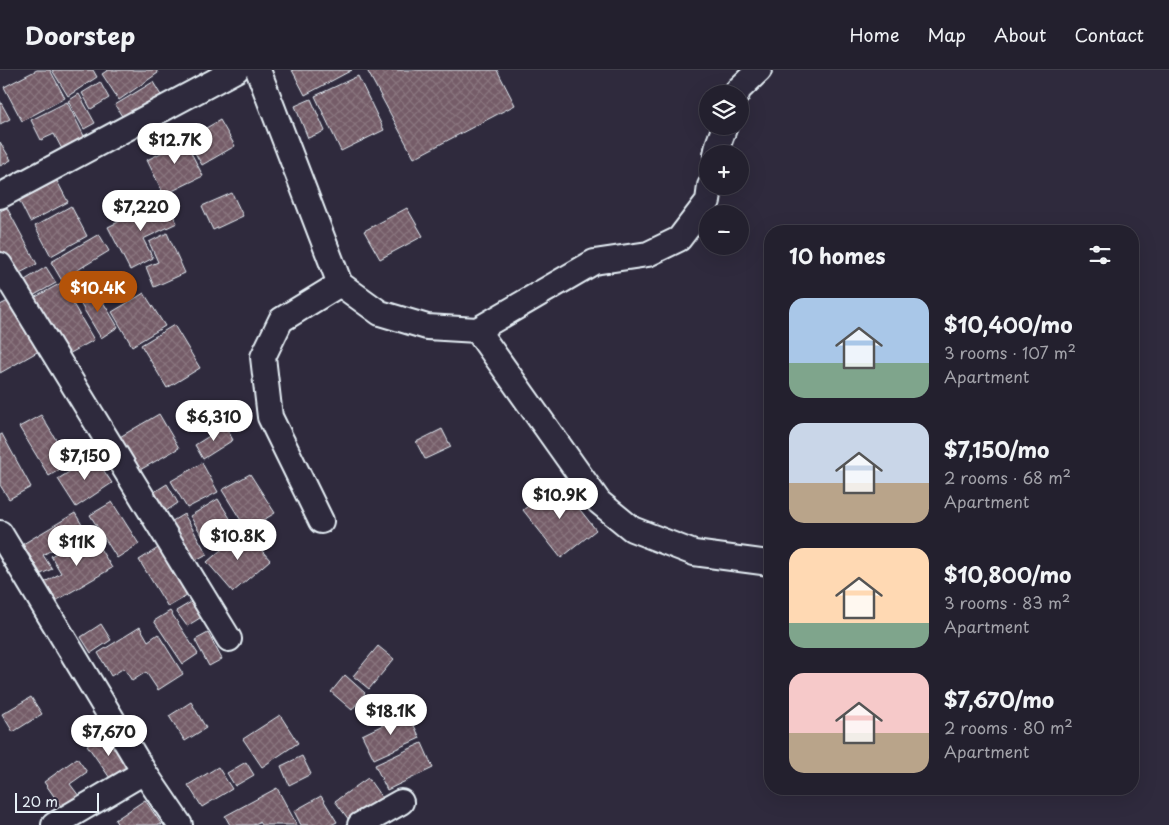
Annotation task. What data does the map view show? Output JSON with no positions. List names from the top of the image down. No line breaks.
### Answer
{"scale_bar":"20 m","page":{"header":"Doorstep","nav":["Home","Map","About","Contact"],"map_buttons":["+","−"],"price":["$12.7K","$7,220","$10.4K","$6,310","$7,150","$10.9K","$10.8K","$11K","$18.1K","$7,670"],"heading":"10 homes","list":[{"name":"$10,400/mo","note":"3 rooms · 107 m² · Apartment"},{"name":"$7,150/mo","note":"2 rooms · 68 m² · Apartment"},{"name":"$10,800/mo","note":"3 rooms · 83 m² · Apartment"},{"name":"$7,670/mo","note":"2 rooms · 80 m² · Apartment"}],"scale":"20 m"}}
